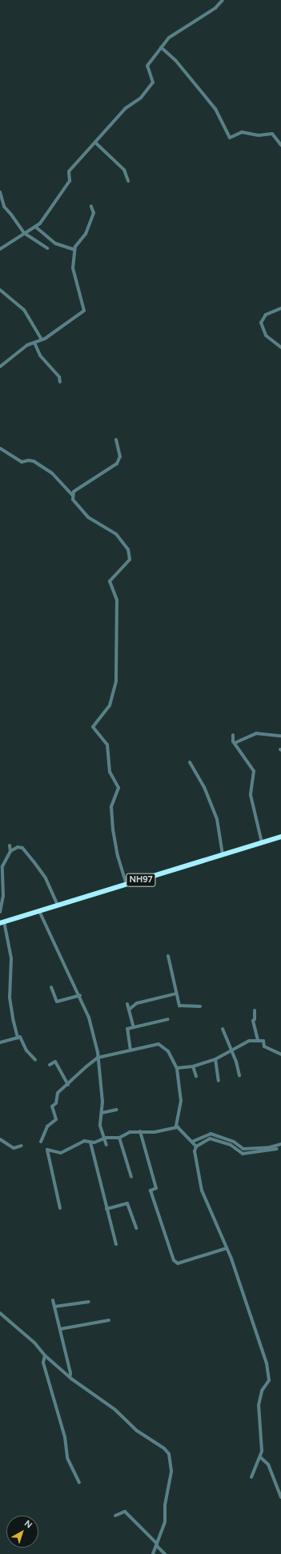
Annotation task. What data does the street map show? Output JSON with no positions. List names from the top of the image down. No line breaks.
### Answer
{"streets":{"highway":["NH97"]},"north":"top right"}
